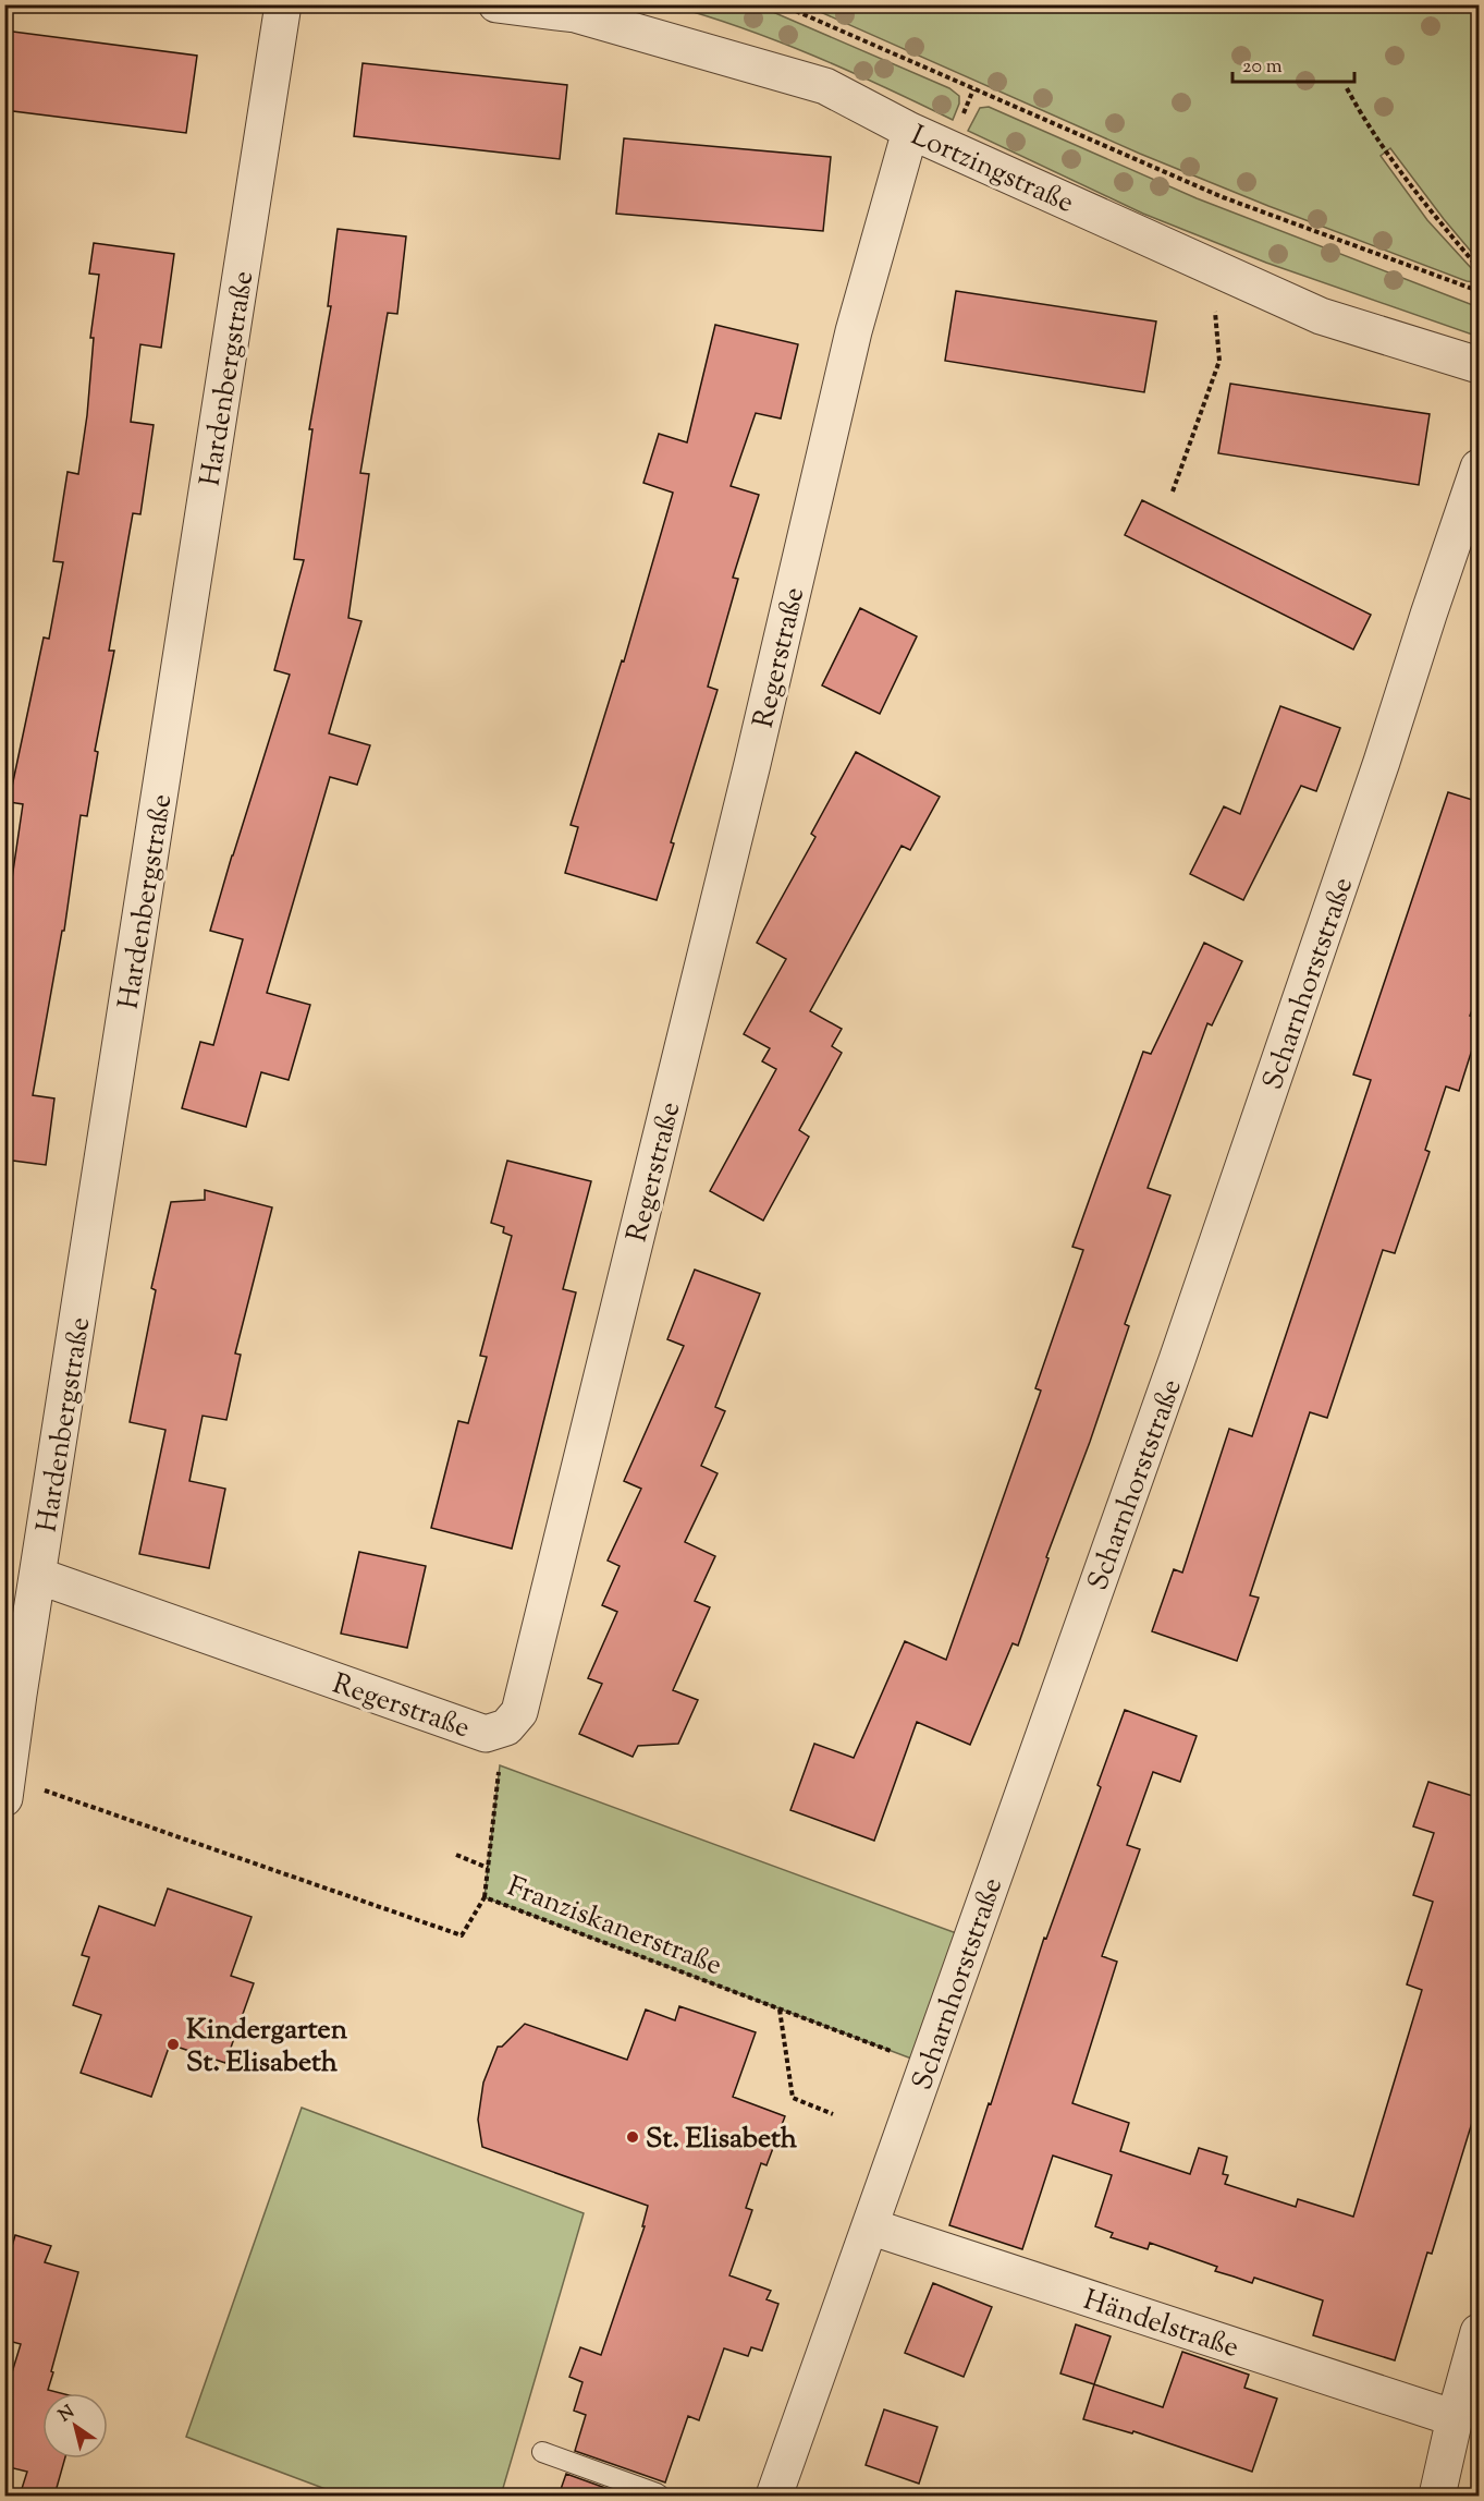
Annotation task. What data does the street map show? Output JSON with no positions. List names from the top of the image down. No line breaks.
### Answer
{"streets":{"street":["Lortzingstraße","Hardenbergstraße","Regerstraße","Scharnhorststraße","Händelstraße"],"path":["Franziskanerstraße"]},"crossings":[["Lortzingstraße","Regerstraße"],["Hardenbergstraße","Regerstraße"],["Hardenbergstraße","Franziskanerstraße"],["Scharnhorststraße","Franziskanerstraße"],["Scharnhorststraße","Händelstraße"]],"places":["Kindergarten St. Elisabeth","St. Elisabeth"],"scale_bar":"20 m","north":"top left"}
